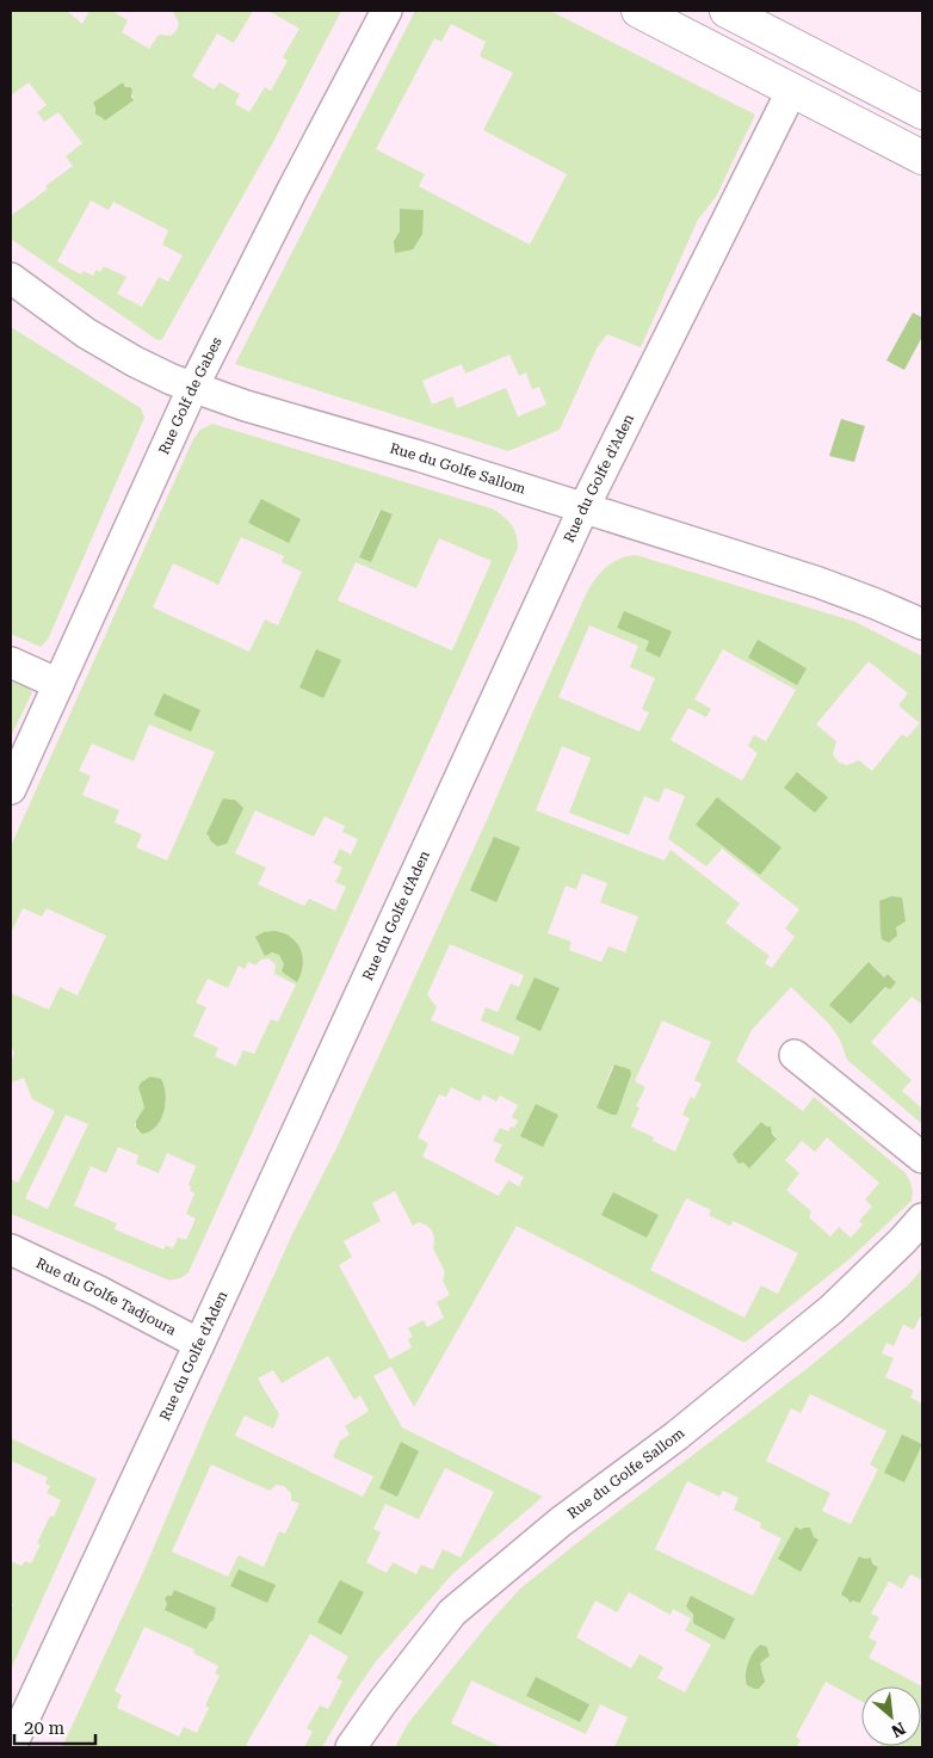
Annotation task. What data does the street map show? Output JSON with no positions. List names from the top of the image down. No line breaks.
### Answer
{"streets":{"street":["Rue Golf de Gabes","Rue du Golfe Sallom","Rue du Golfe d'Aden","Rue du Golfe Tadjoura"]},"crossings":[["Rue Golf de Gabes","Rue du Golfe Sallom"],["Rue du Golfe Sallom","Rue du Golfe d'Aden"],["Rue du Golfe d'Aden","Rue du Golfe Tadjoura"]],"scale_bar":"20 m","north":"bottom right"}
